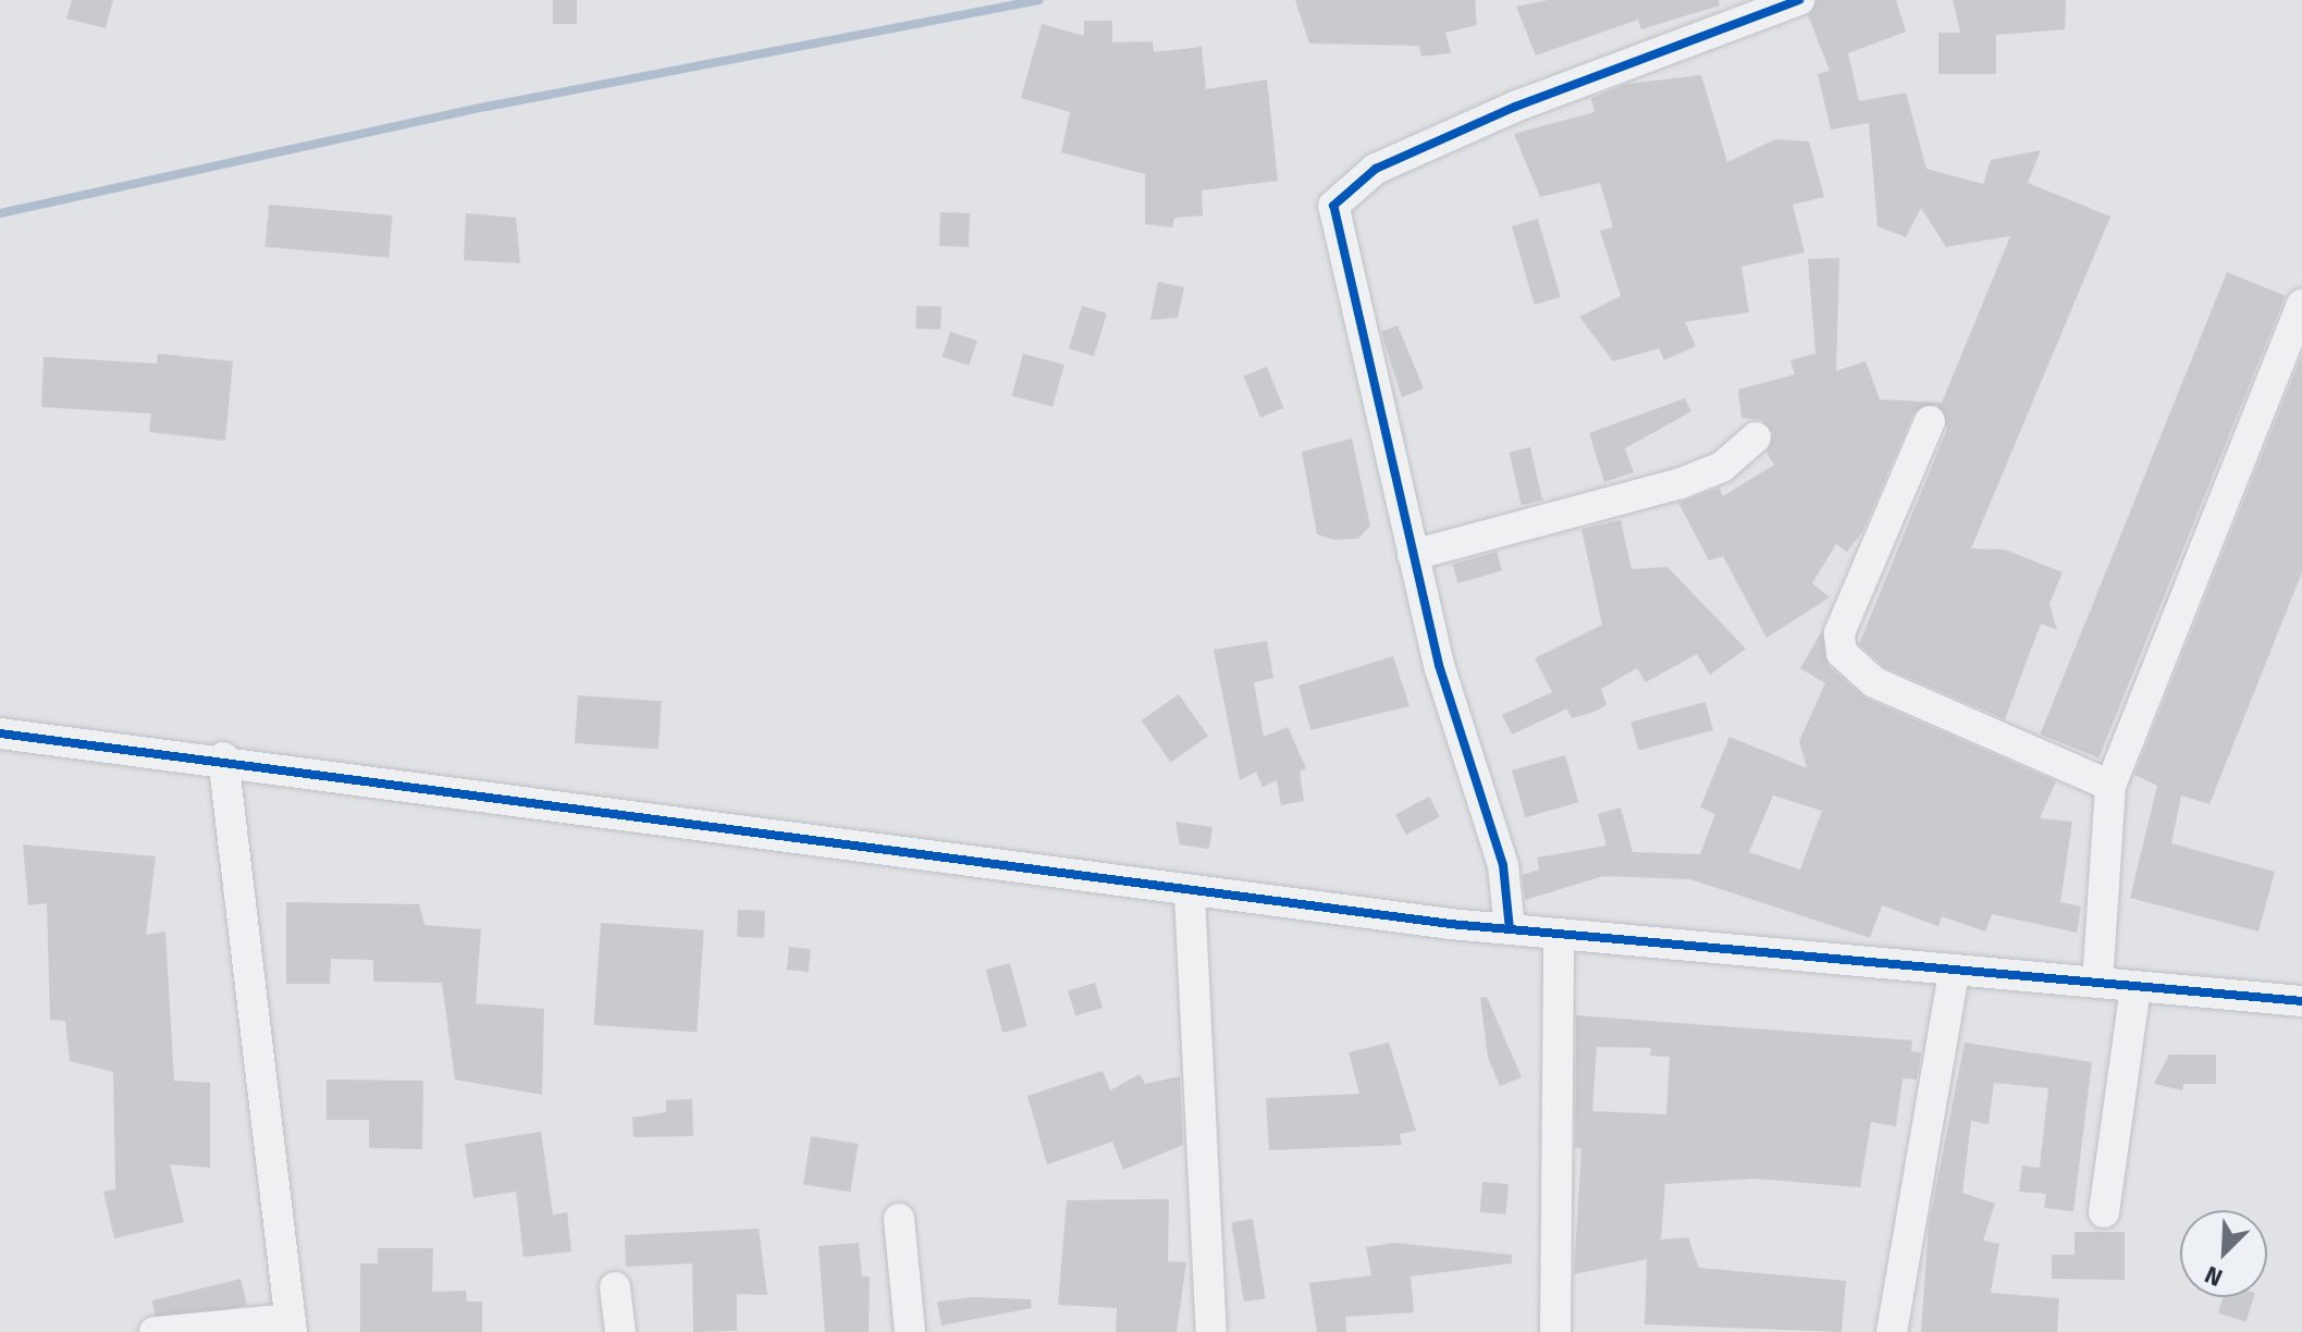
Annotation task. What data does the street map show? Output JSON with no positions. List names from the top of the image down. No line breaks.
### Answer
{"north":"bottom left"}
